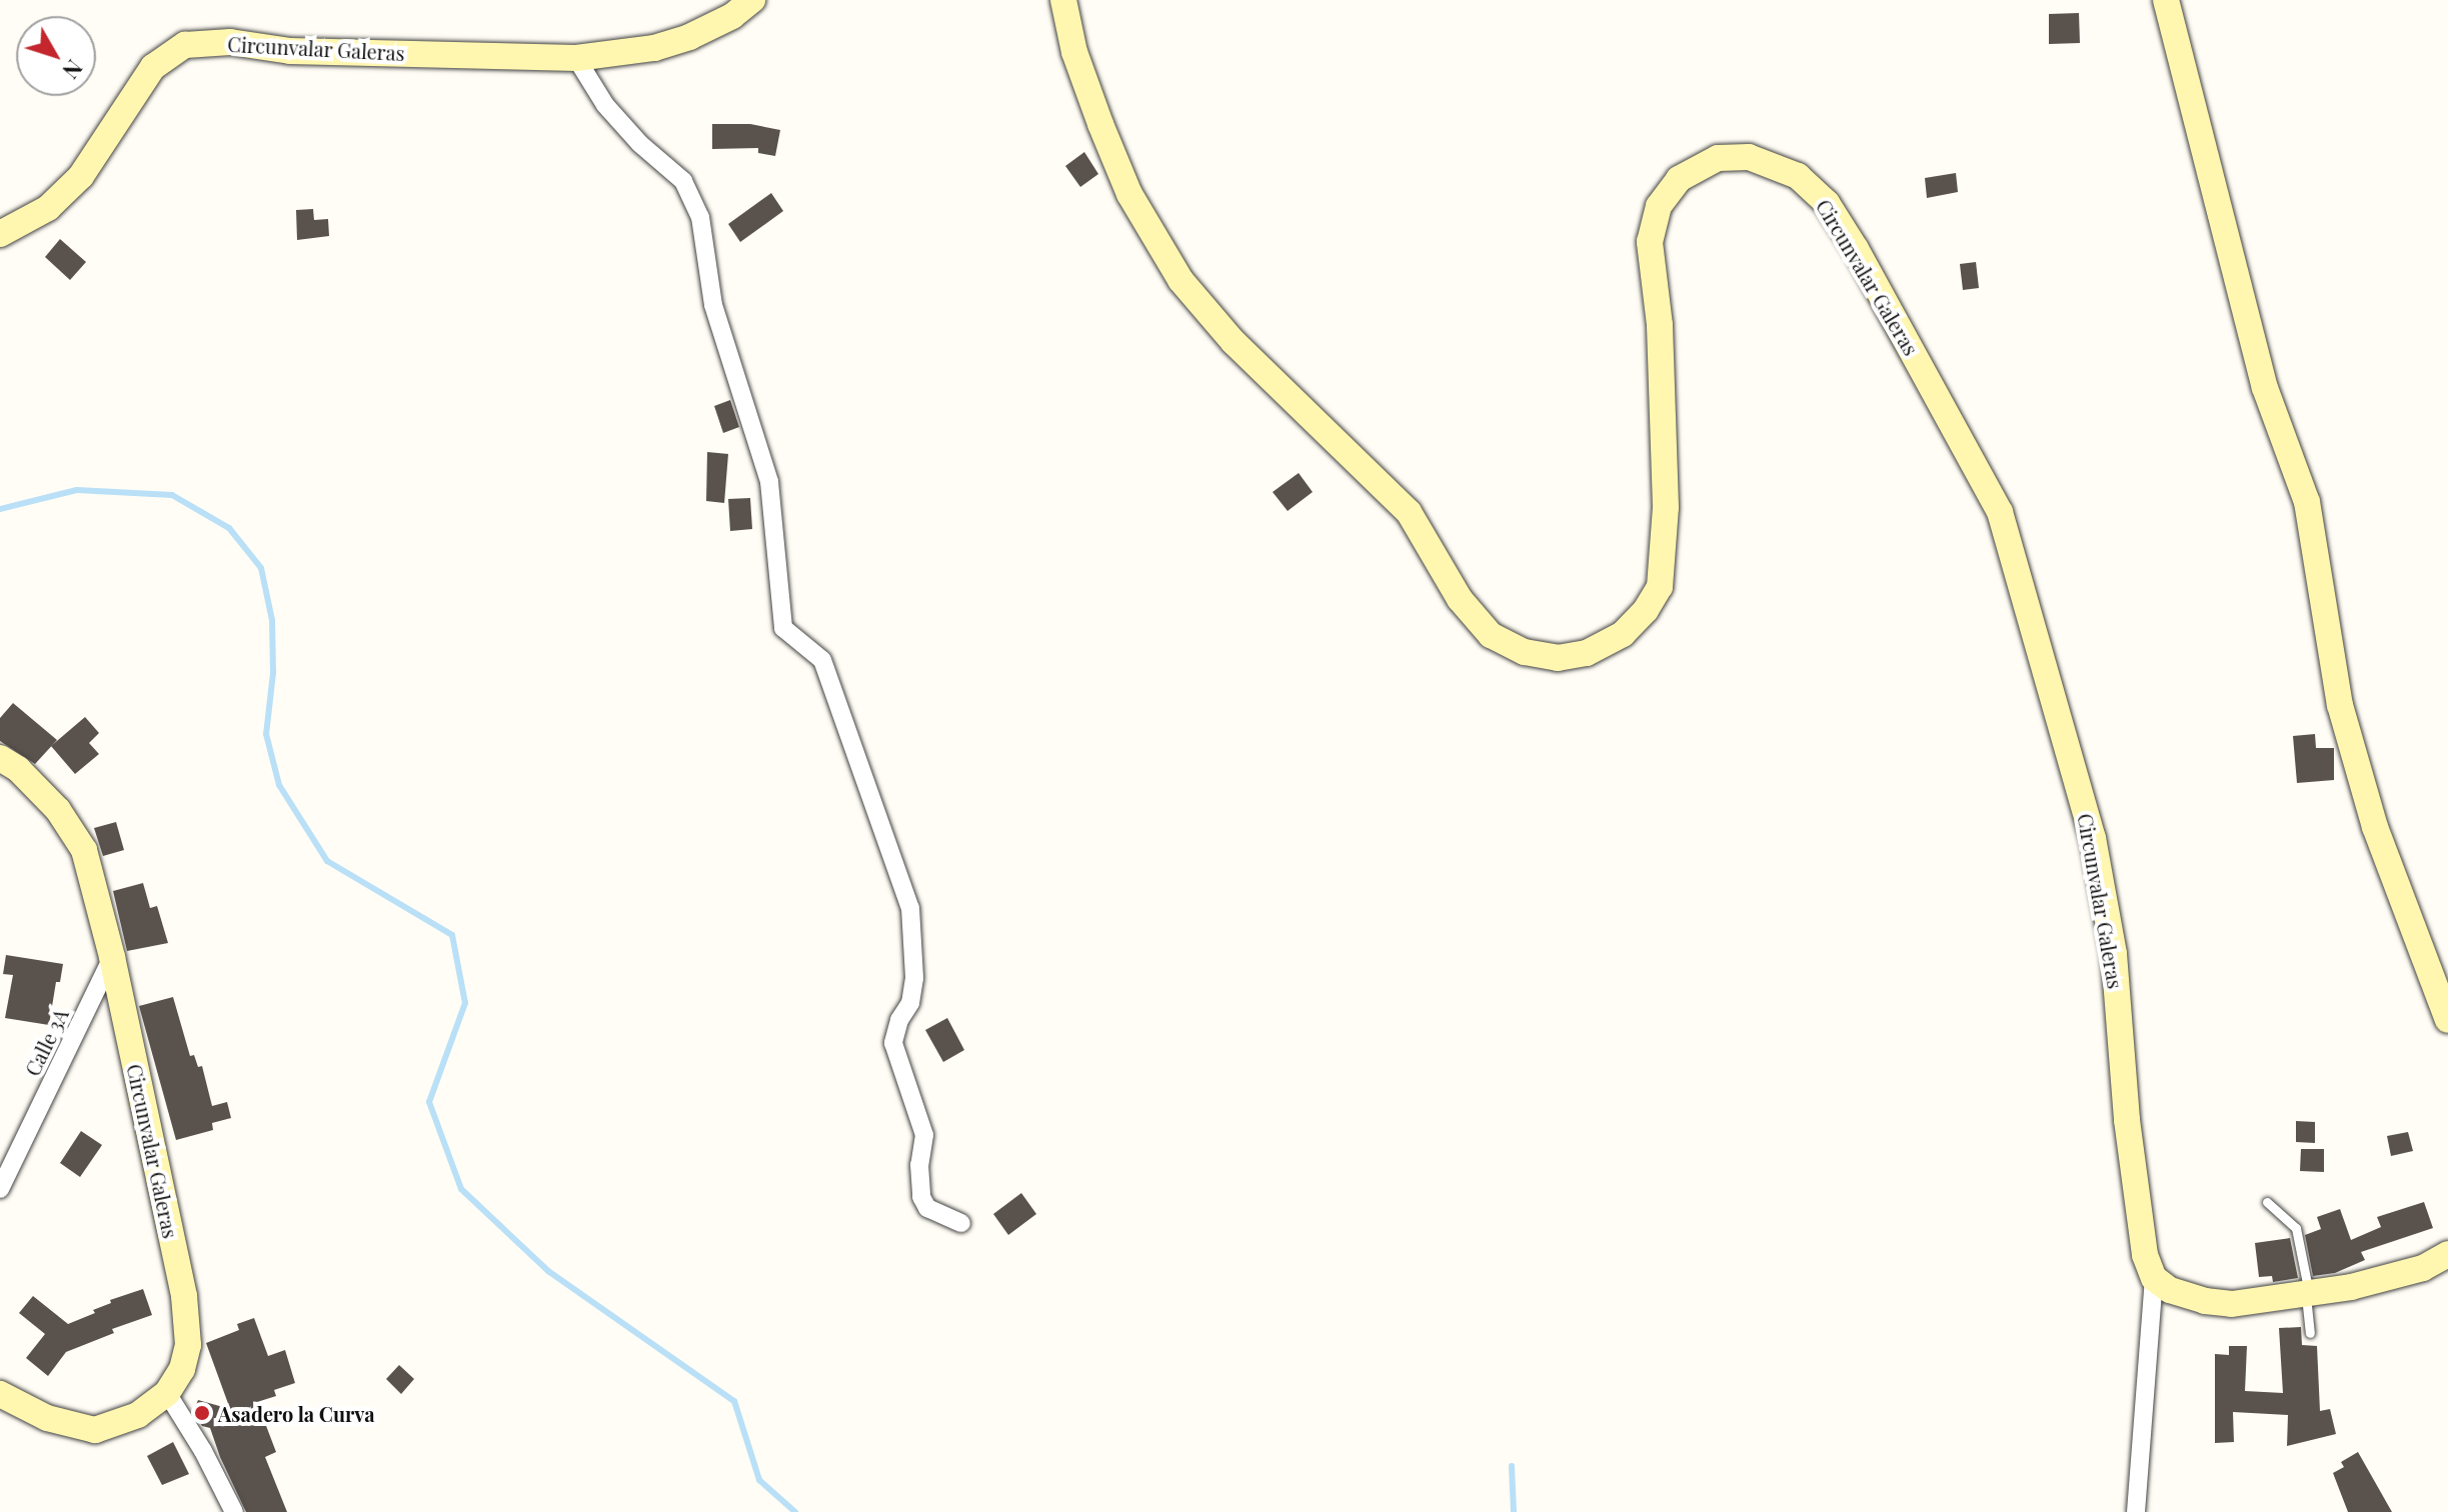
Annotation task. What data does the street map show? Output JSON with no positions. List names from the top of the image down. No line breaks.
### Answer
{"streets":{"main road":["Circunvalar Galeras"],"street":["Calle 3A"]},"crossings":[["Circunvalar Galeras","Calle 3A"]],"places":["Asadero la Curva"],"north":"bottom right"}
